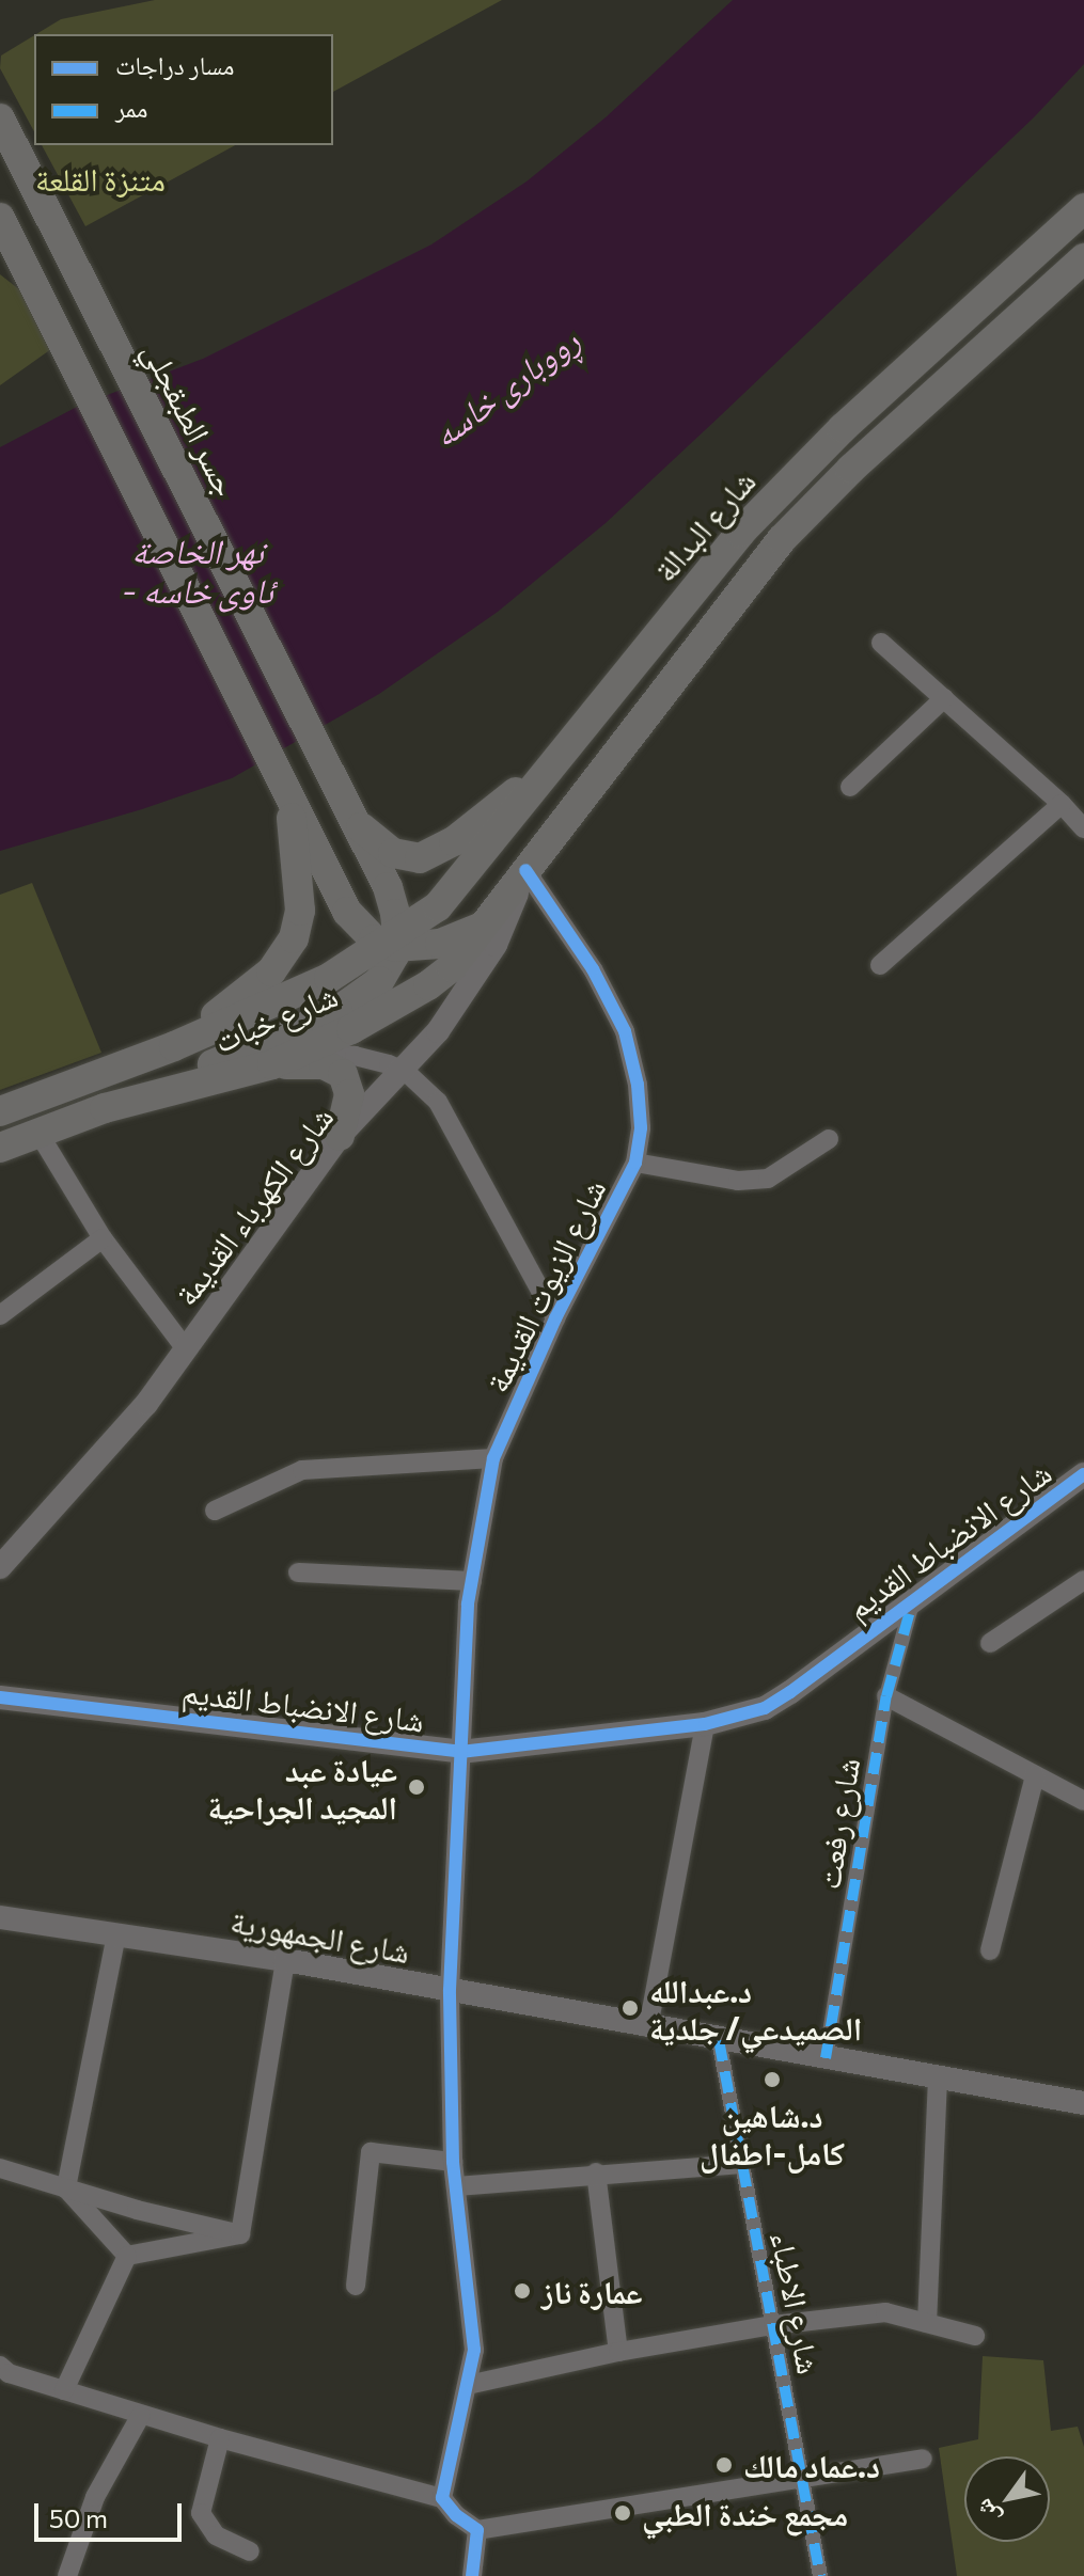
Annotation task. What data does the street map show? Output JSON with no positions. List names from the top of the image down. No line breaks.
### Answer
{"streets":{"main road":["جسر الطبقجلي","شارع البدالة","شارع خبات"],"street":["شارع الكهرباء القديمة","شارع الزيوت القديمة","شارع الانضباط القديم","شارع رفعت","شارع الجمهورية","شارع الاطباء"]},"crossings":[["جسر الطبقجلي","شارع البدالة"],["جسر الطبقجلي","شارع خبات"],["شارع البدالة","شارع خبات"],["شارع خبات","شارع الكهرباء القديمة"],["شارع خبات","شارع الزيوت القديمة"],["شارع الكهرباء القديمة","شارع الزيوت القديمة"],["شارع الزيوت القديمة","شارع الانضباط القديم"],["شارع الزيوت القديمة","شارع الجمهورية"],["شارع الانضباط القديم","شارع رفعت"],["شارع رفعت","شارع الجمهورية"],["شارع الجمهورية","شارع الاطباء"]],"water":["ڕووباری خاسە","نهر الخاصة - ئاوی خاسە"],"parks":["متنزة القلعة"],"places":["عيادة عبد المجيد الجراحية","د.عبدالله الصميدعي/ جلدية","د.شاهين كامل-اطفال","عمارة ناز","د.عماد مالك","مجمع خندة الطبي"],"legend":["مسار دراجات","ممر"],"scale_bar":"50 m","north":"bottom left"}
